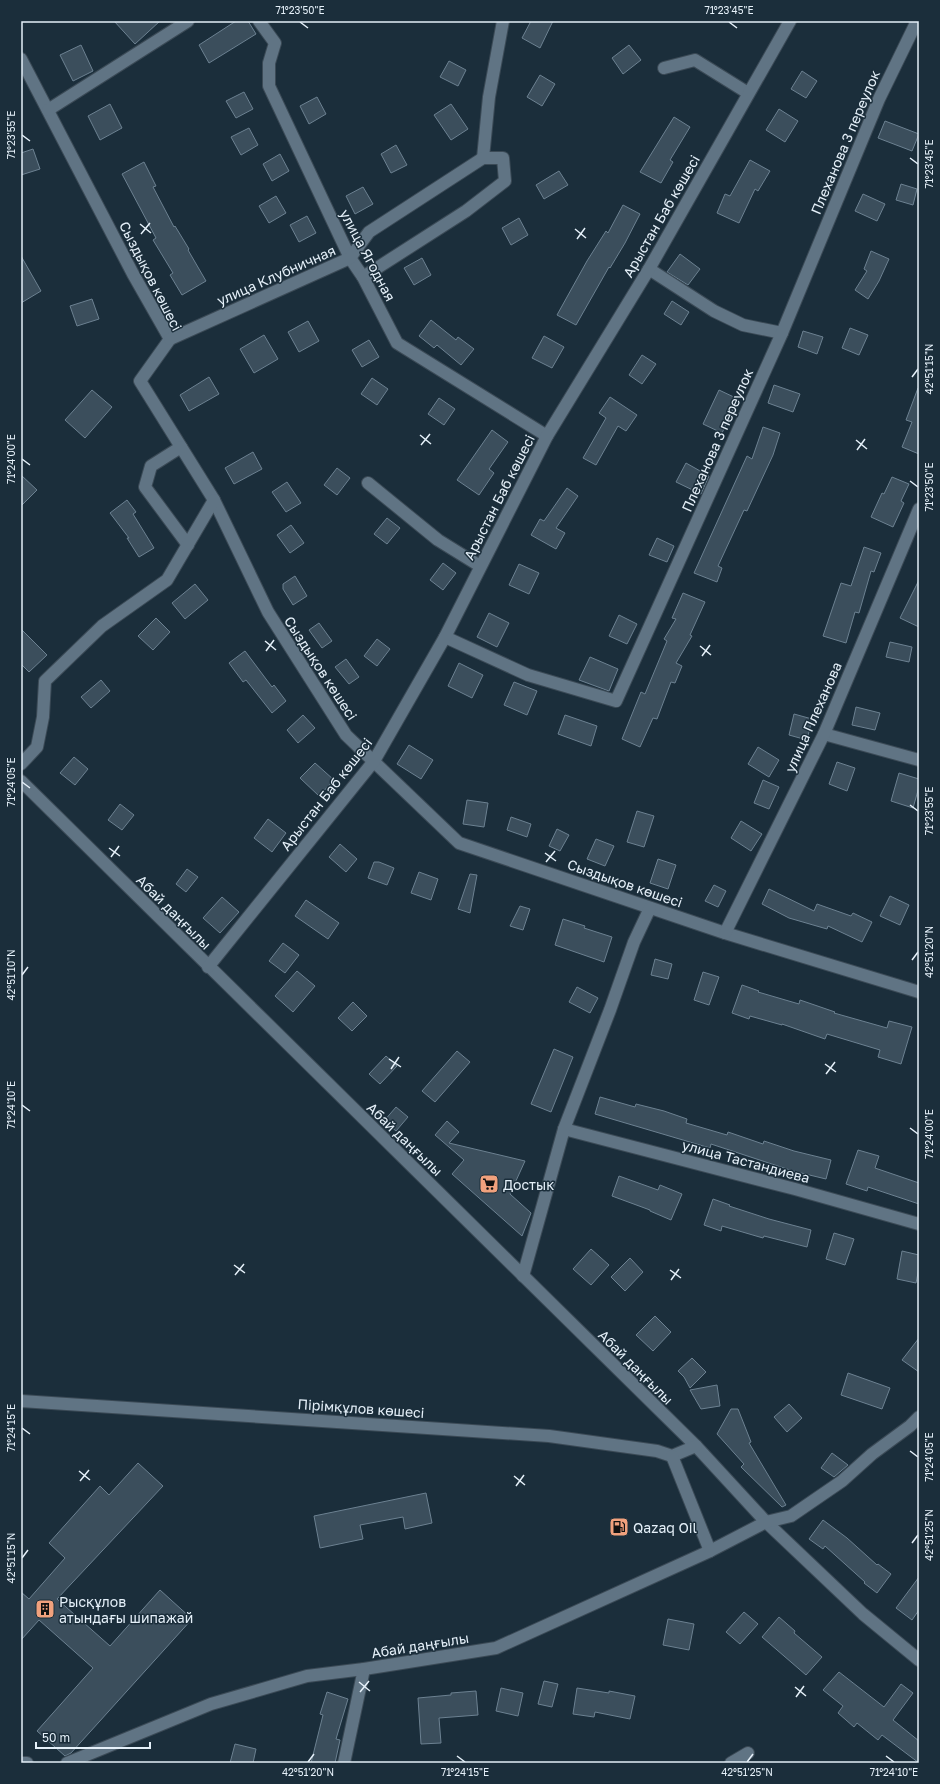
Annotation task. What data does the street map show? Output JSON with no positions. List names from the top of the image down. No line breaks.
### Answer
{"streets":{"street":["Плеханова 3 переулок","Арыстан Баб көшесі","улица Ягодная","улица Клубничная","Сыздықов көшесі","улица Плеханова","Абай даңғылы","улица Тастандиева","Пірімқұлов көшесі"]},"crossings":[["Плеханова 3 переулок","Арыстан Баб көшесі"],["Арыстан Баб көшесі","улица Ягодная"],["Арыстан Баб көшесі","Сыздықов көшесі"],["Арыстан Баб көшесі","Абай даңғылы"],["улица Ягодная","улица Клубничная"],["улица Клубничная","Сыздықов көшесі"],["Сыздықов көшесі","улица Плеханова"]],"places":{"supermarket":["Достык"],"fuel station":["Qazaq Oil"],"building":["Рысқұлов атындағы шипажай"]},"scale_bar":"50 m","coordinates":["71°23'50\"E","71°23'45\"E","71°23'55\"E","42°51'15\"N","71°24'00\"E","71°24'05\"E","42°51'20\"N","42°51'10\"N","71°24'10\"E","71°24'15\"E","42°51'25\"N"]}
